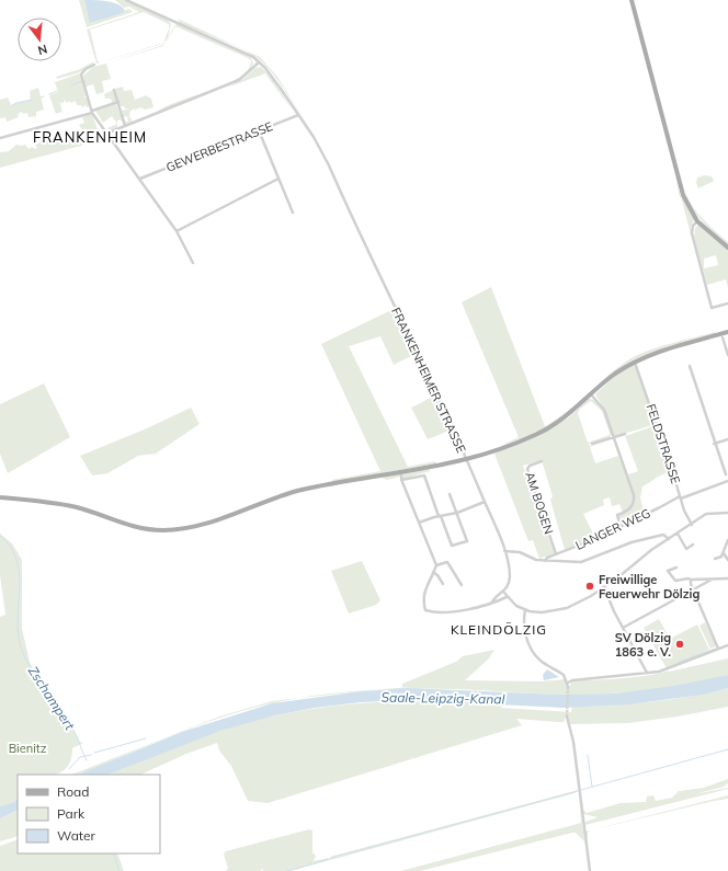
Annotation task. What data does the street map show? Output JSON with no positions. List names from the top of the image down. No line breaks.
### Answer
{"streets":{"street":["GEWERBESTRASSE","FRANKENHEIMER STRASSE","FELDSTRASSE","AM BOGEN","LANGER WEG"]},"crossings":[["GEWERBESTRASSE","FRANKENHEIMER STRASSE"],["FELDSTRASSE","LANGER WEG"],["AM BOGEN","LANGER WEG"]],"districts":["FRANKENHEIM","KLEINDÖLZIG"],"water":["Zschampert","Saale-Leipzig-Kanal"],"parks":["Bienitz"],"places":["Freiwillige Feuerwehr Dölzig","SV Dölzig 1863 e. V."],"legend":["Road","Park","Water"],"north":"bottom"}
